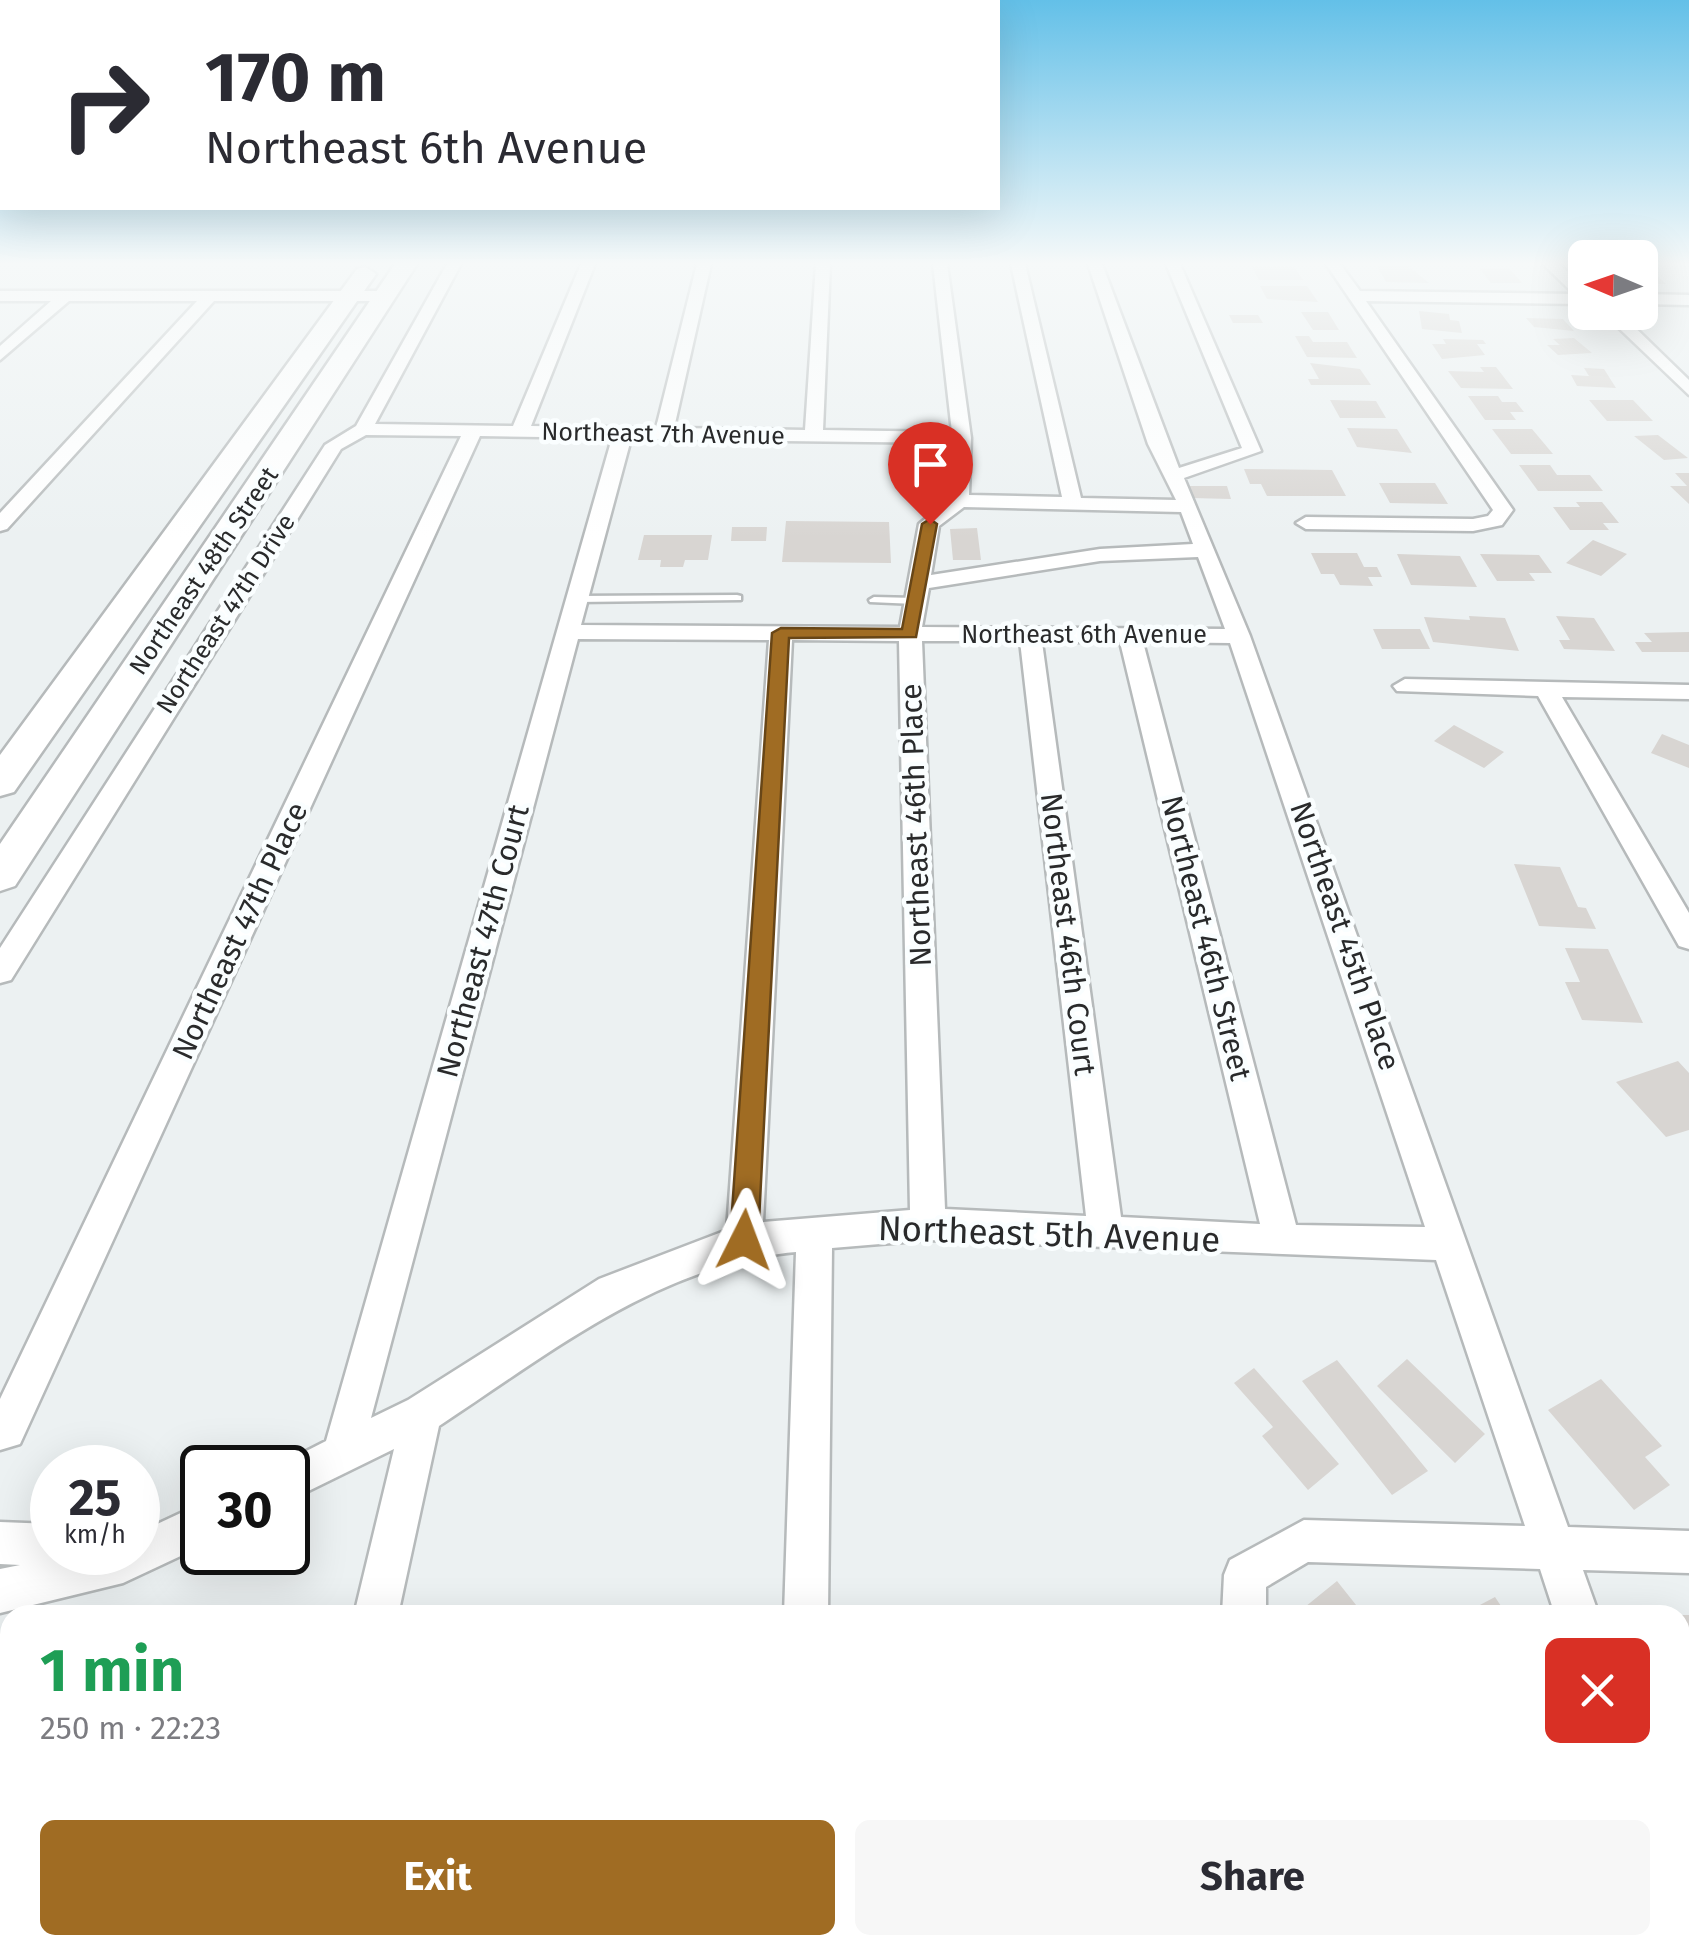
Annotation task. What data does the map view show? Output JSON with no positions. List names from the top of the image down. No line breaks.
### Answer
{"streets":{"main road":["Northeast 48th Street"],"street":["Northeast 7th Avenue","Northeast 47th Drive","Northeast 6th Avenue","Northeast 46th Place","Northeast 47th Place","Northeast 46th Court","Northeast 45th Place","Northeast 46th Street","Northeast 47th Court","Northeast 5th Avenue"]},"crossings":[["Northeast 7th Avenue","Northeast 47th Drive"],["Northeast 7th Avenue","Northeast 47th Place"],["Northeast 7th Avenue","Northeast 47th Court"],["Northeast 6th Avenue","Northeast 46th Place"],["Northeast 6th Avenue","Northeast 46th Court"],["Northeast 6th Avenue","Northeast 45th Place"],["Northeast 6th Avenue","Northeast 46th Street"],["Northeast 6th Avenue","Northeast 47th Court"],["Northeast 46th Place","Northeast 5th Avenue"],["Northeast 46th Court","Northeast 5th Avenue"],["Northeast 45th Place","Northeast 5th Avenue"],["Northeast 46th Street","Northeast 5th Avenue"],["Northeast 47th Court","Northeast 5th Avenue"]],"north":"left","page":{"turn":["170 m","Northeast 6th Avenue"],"speed":"25 km/h","limit":"30","heading":["1 min","250 m · 22:23"],"buttons":["Exit","Share"]}}
